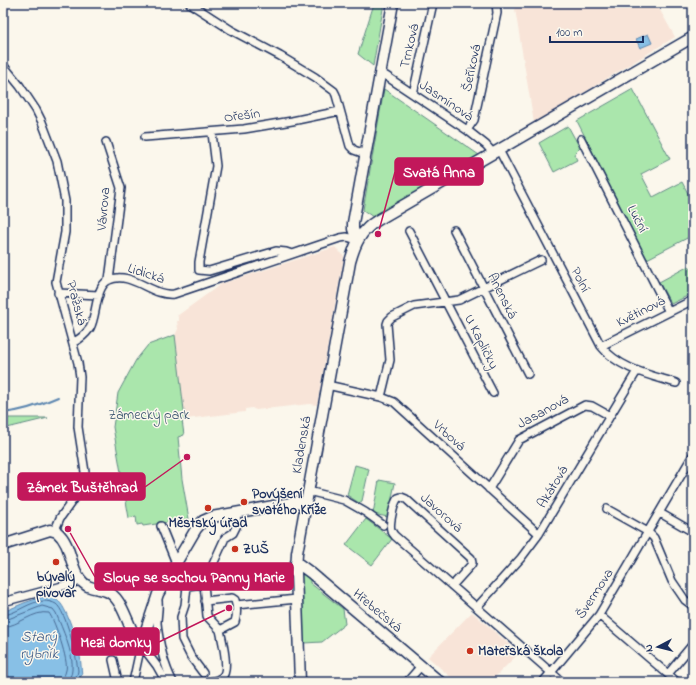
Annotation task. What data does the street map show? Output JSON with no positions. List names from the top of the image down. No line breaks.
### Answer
{"streets":{"street":["Trnková","Šeříková","Jasmínová","Ořešín","Vávrova","Luční","Lidická","Polní","Anenská","Pražská","Květinová","U Kapličky","Jasanová","Vrbová","Kladenská","Akátová","Javorová","Švermova","Hřebečská"]},"crossings":[["Trnková","Jasmínová"],["Šeříková","Jasmínová"],["Jasmínová","Polní"],["Jasmínová","Kladenská"],["Ořešín","Lidická"],["Vávrova","Lidická"],["Luční","Květinová"],["Lidická","Pražská"],["Lidická","Kladenská"],["Polní","Květinová"],["Polní","Kladenská"],["Polní","Akátová"],["Anenská","U Kapličky"],["U Kapličky","Vrbová"],["Jasanová","Vrbová"],["Jasanová","Akátová"],["Vrbová","Kladenská"],["Vrbová","Akátová"],["Kladenská","Hřebečská"],["Akátová","Javorová"],["Javorová","Švermova"]],"water":["Starý rybník"],"parks":["Zámecký park"],"places":["Svatá Anna","Zámek Buštěhrad","Povýšení svatého Kříže","Městský úřad","Sloup se sochou Panny Marie","ZUŠ","bývalý pivovar","Mezi domky","Mateřská škola"],"scale_bar":"100 m","north":"left"}
